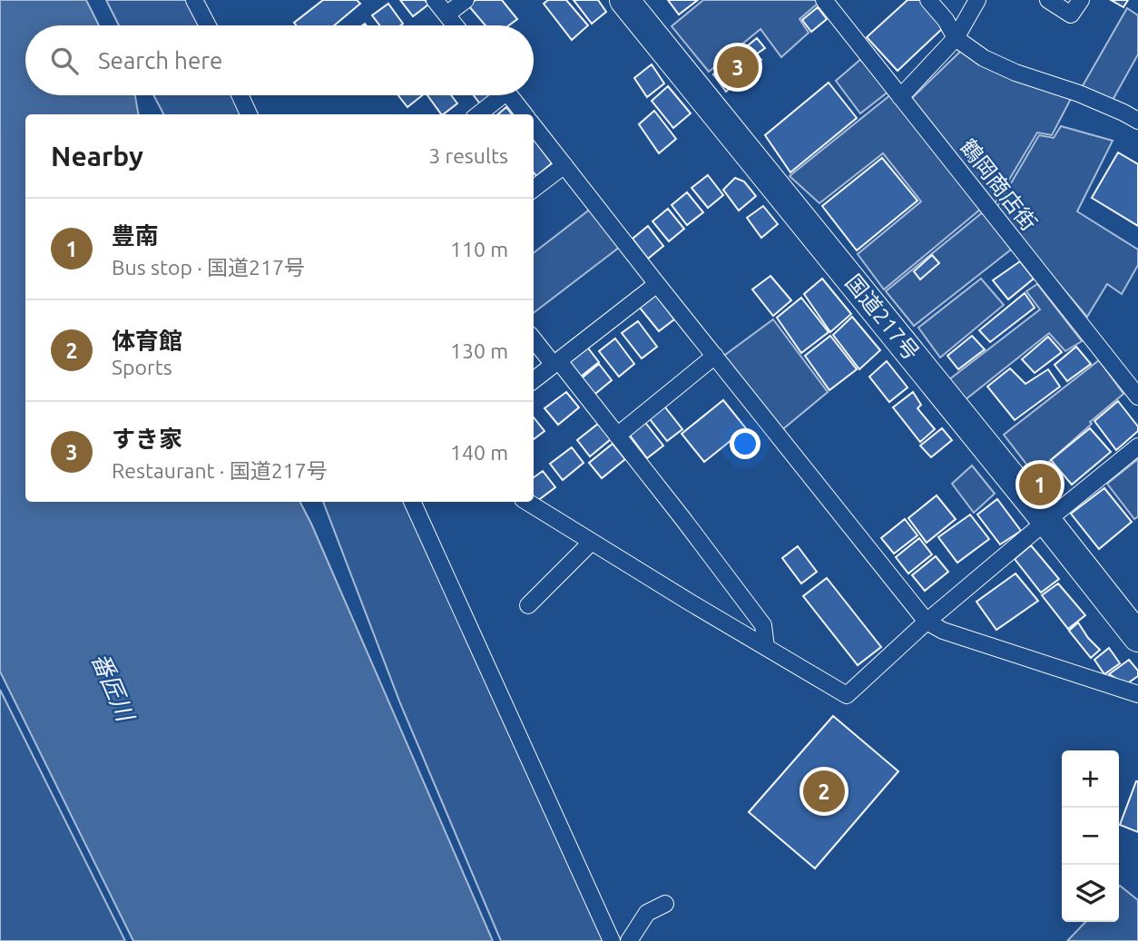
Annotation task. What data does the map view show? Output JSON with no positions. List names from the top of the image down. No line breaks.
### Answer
{"streets":{"highway":["国道217号"],"street":["鶴岡商店街"]},"water":["番匠川"],"page":{"search":"Search here","pins":["3","1","2"],"heading":["Nearby","3 results"],"list":[{"mark":"1","name":"豊南","note":"Bus stop · 国道217号","value":"110 m"},{"mark":"2","name":"体育館","note":"Sports","value":"130 m"},{"mark":"3","name":"すき家","note":"Restaurant · 国道217号","value":"140 m"}],"map_buttons":["+","−"]}}
